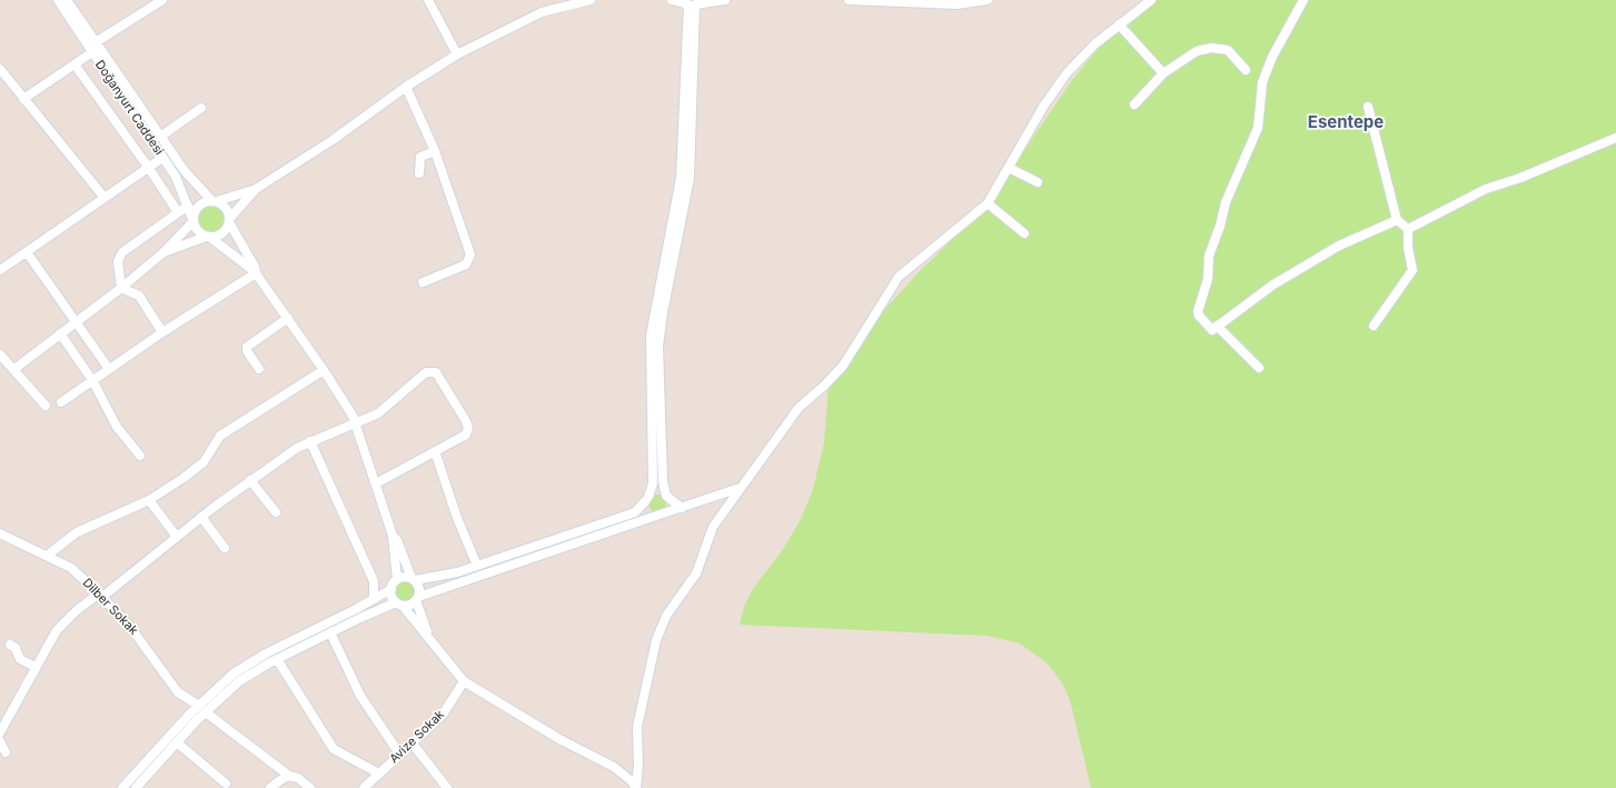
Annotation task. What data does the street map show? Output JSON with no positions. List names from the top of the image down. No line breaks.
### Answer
{"streets":{"street":["Doğanyurt Caddesi","Dilber Sokak","Avize Sokak"]},"districts":["Esentepe"]}
